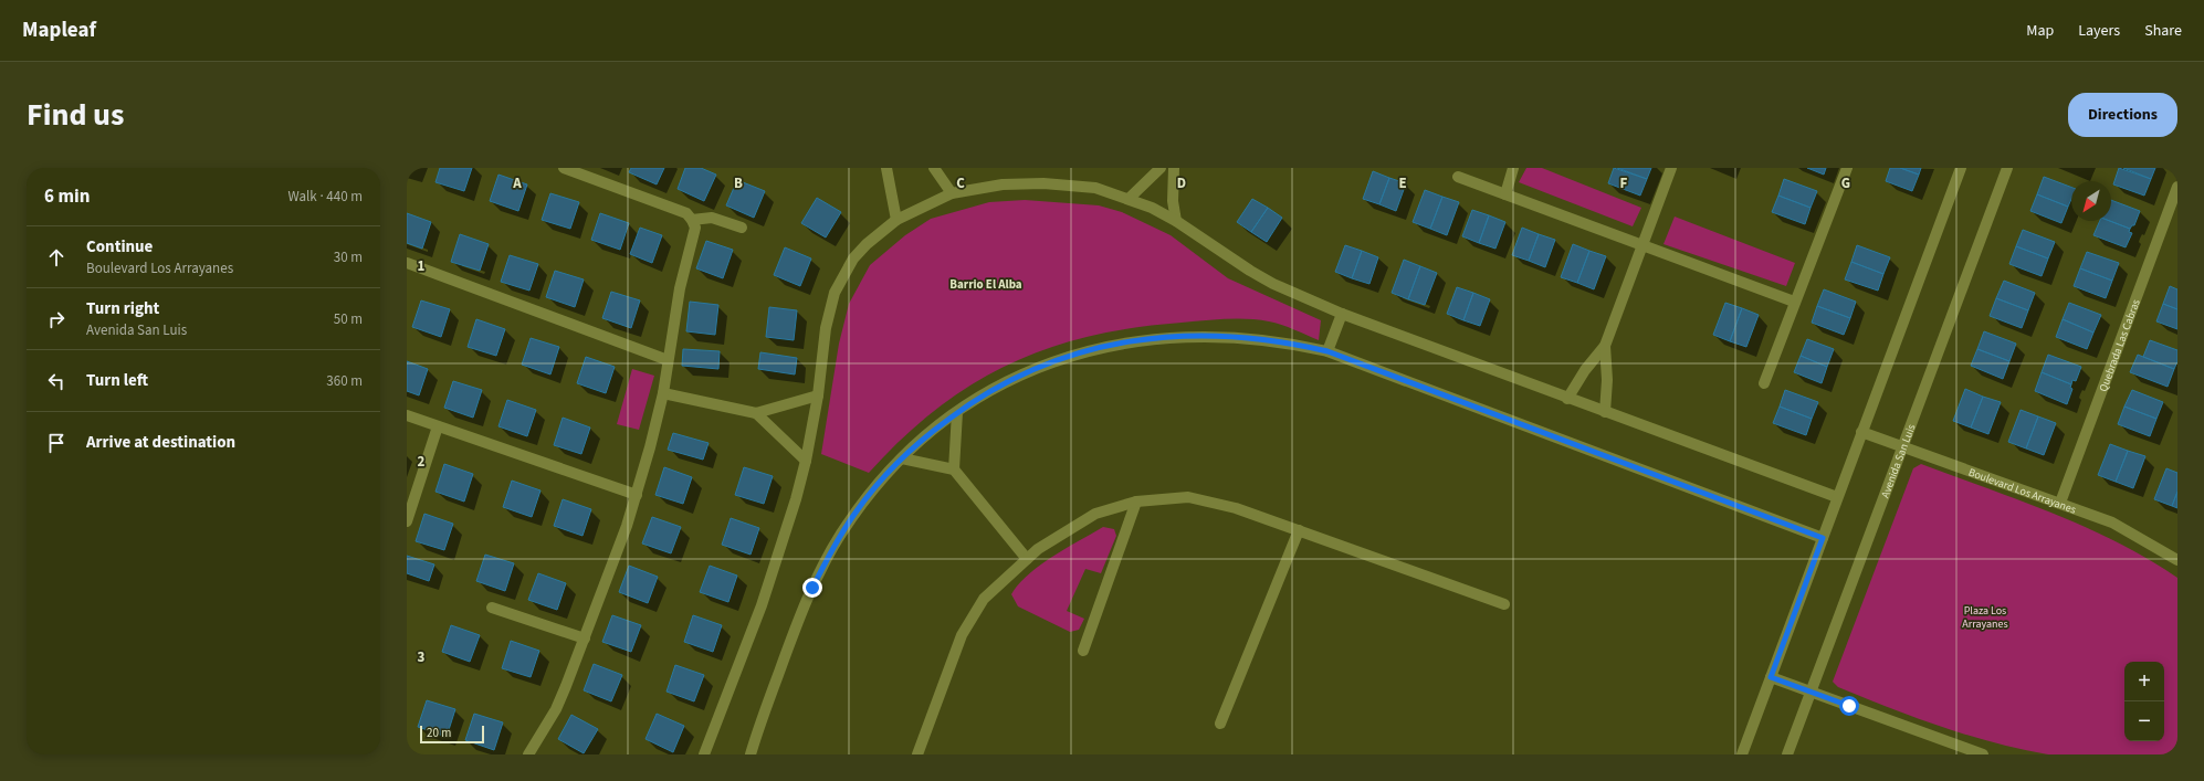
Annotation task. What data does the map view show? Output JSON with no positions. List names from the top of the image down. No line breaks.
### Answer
{"streets":{"street":["Quebrada Las Cabras","Avenida San Luis","Boulevard Los Arrayanes"]},"crossings":[["Quebrada Las Cabras","Boulevard Los Arrayanes"],["Avenida San Luis","Boulevard Los Arrayanes"]],"districts":["Barrio El Alba"],"parks":["Plaza Los Arrayanes"],"scale_bar":"20 m","north":"bottom left","page":{"header":"Mapleaf","nav":["Map","Layers","Share"],"title":"Find us","buttons":"Directions","heading":["6 min","Walk · 440 m"],"list":[["Continue","Boulevard Los Arrayanes","30 m"],["Turn right","Avenida San Luis","50 m"],["Turn left","360 m"],"Arrive at destination"],"map_buttons":["+","−"],"scale":"20 m"},"grid":{"columns":["A","B","C","D","E","F","G"],"rows":["1","2","3"]}}
